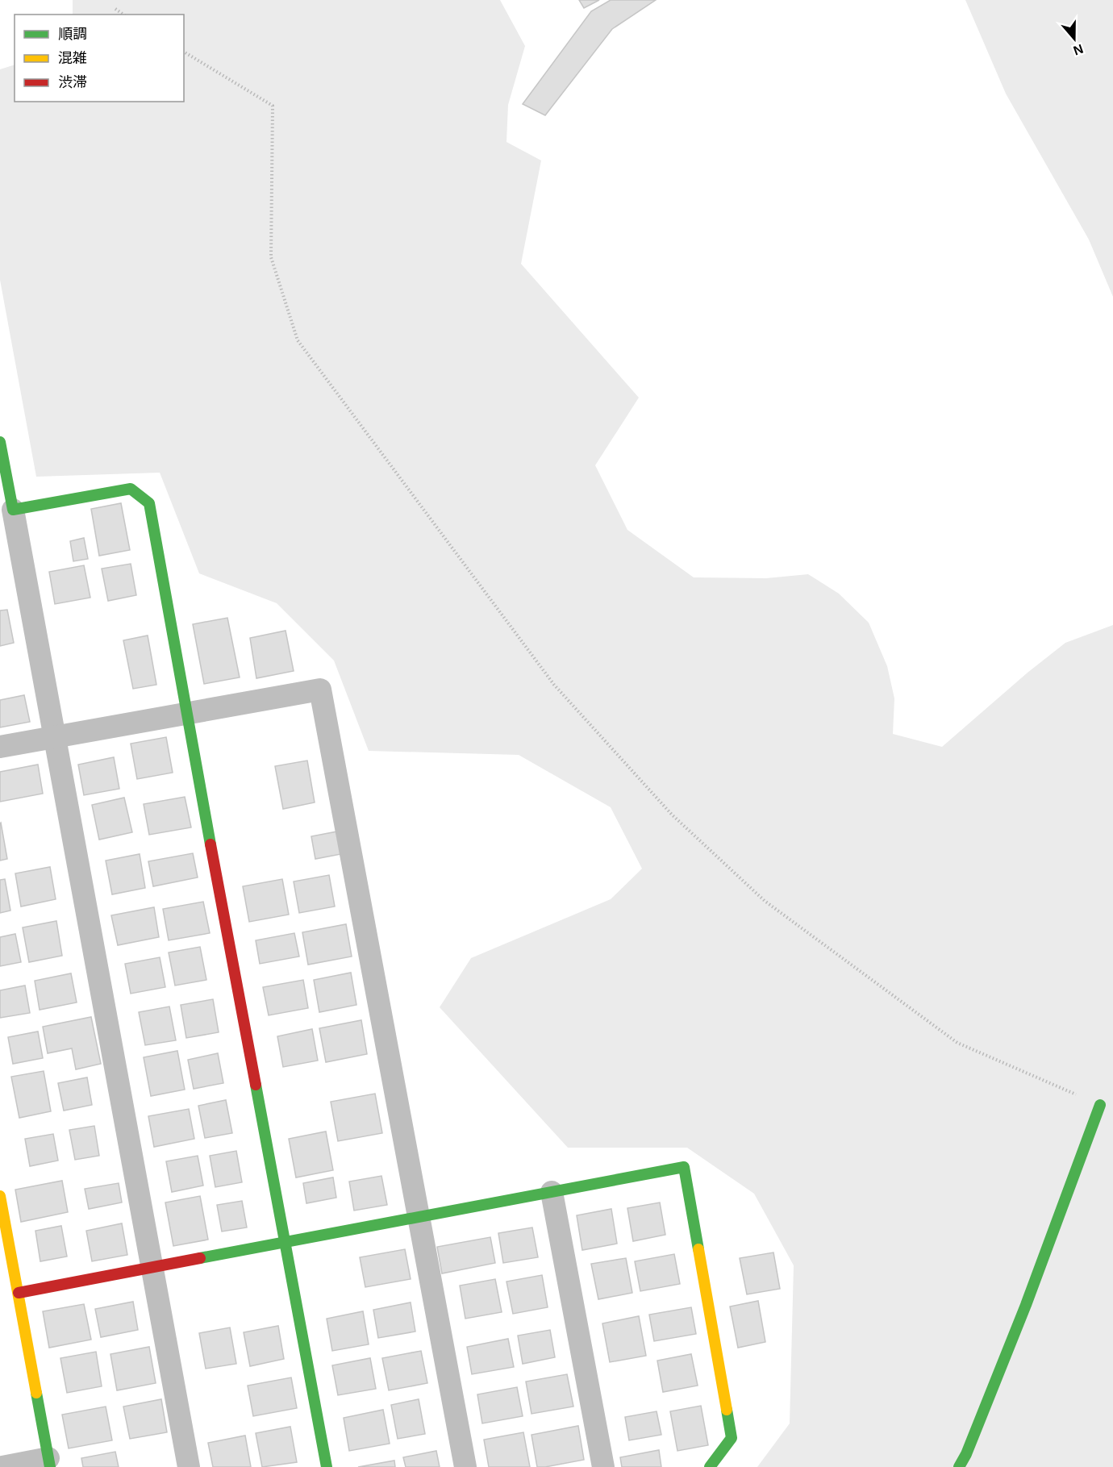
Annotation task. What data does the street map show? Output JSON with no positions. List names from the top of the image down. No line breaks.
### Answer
{"legend":["順調","混雑","渋滞"],"north":"bottom"}
